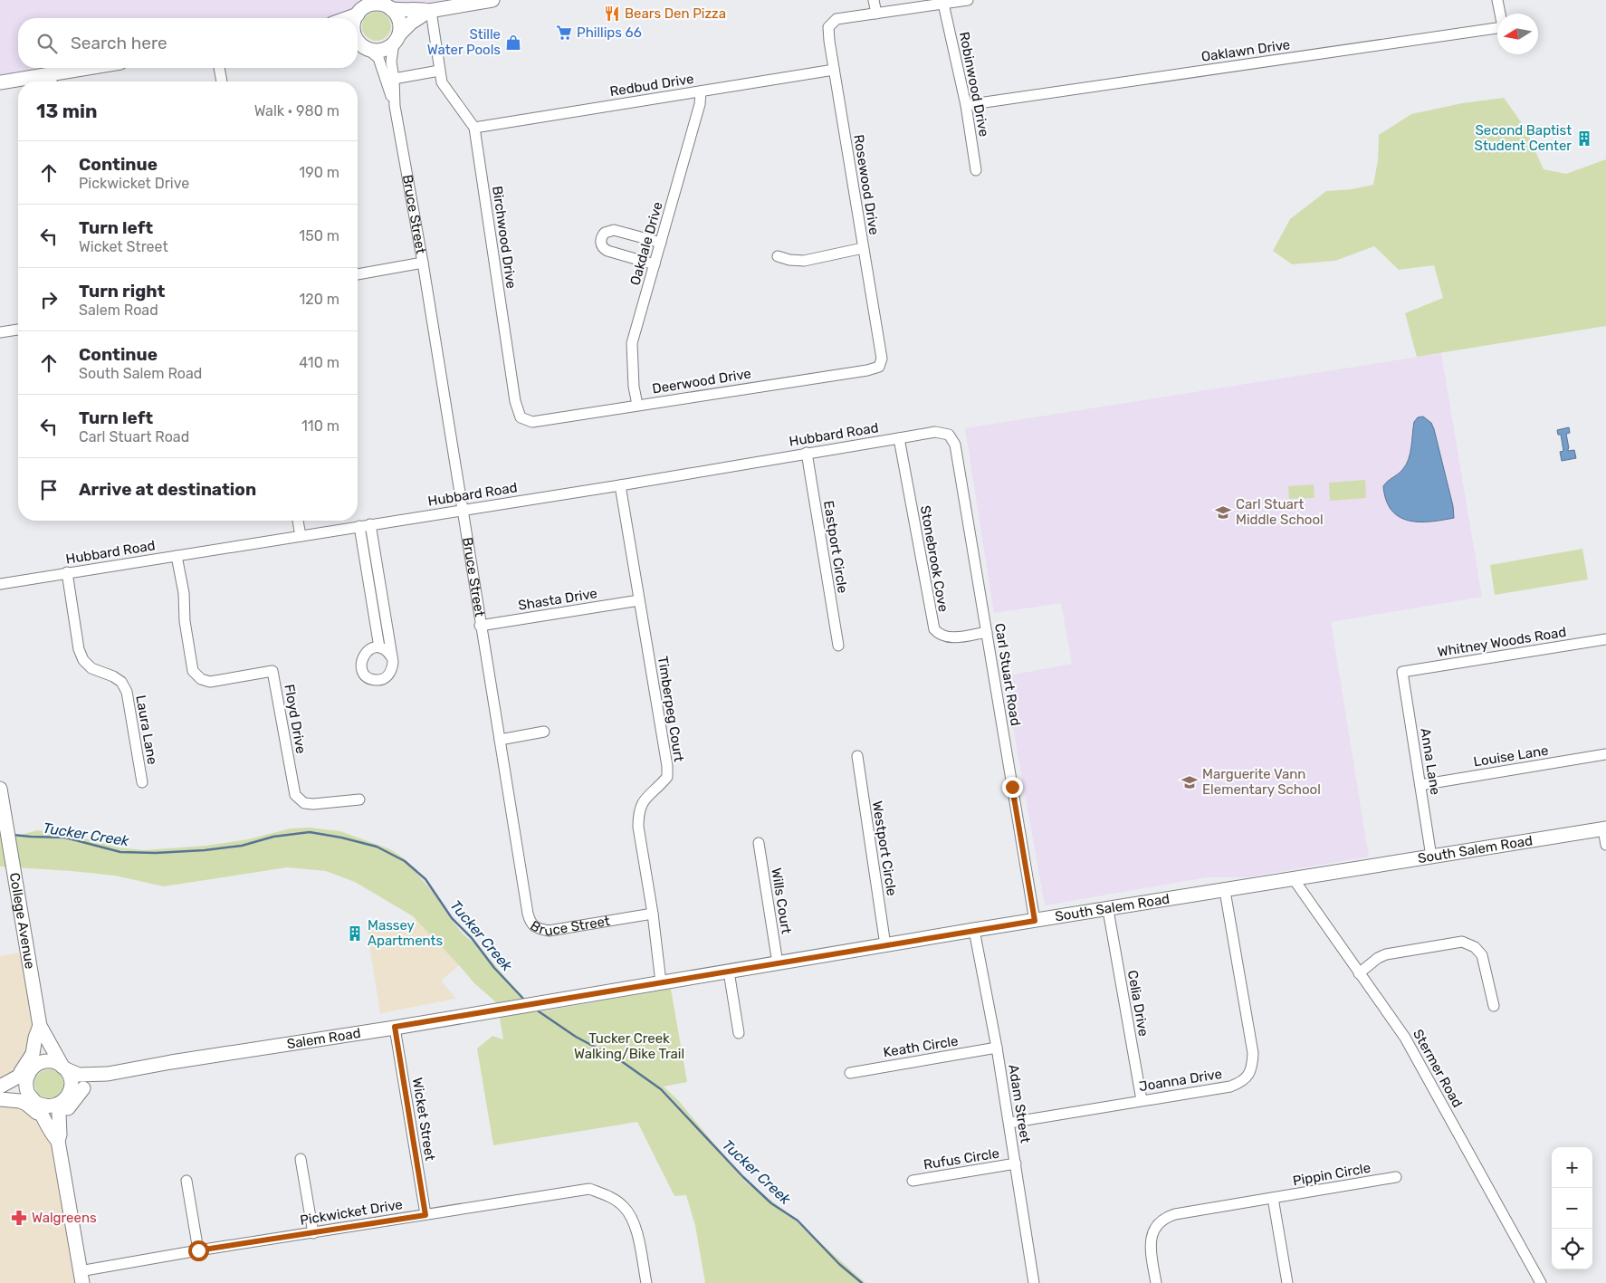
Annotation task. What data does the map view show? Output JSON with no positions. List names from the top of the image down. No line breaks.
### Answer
{"streets":{"main road":["South Salem Road","College Avenue","Salem Road"],"street":["Oaklawn Drive","Robinwood Drive","Redbud Drive","Rosewood Drive","Bruce Street","Birchwood Drive","Oakdale Drive","Deerwood Drive","Hubbard Road","Eastport Circle","Stonebrook Cove","Shasta Drive","Whitney Woods Road","Carl Stuart Road","Timberpeg Court","Floyd Drive","Laura Lane","Louise Lane","Anna Lane","Westport Circle","Wills Court","Celia Drive","Keath Circle","Stermer Road","Joanna Drive","Adam Street","Wicket Street","Rufus Circle","Pippin Circle","Pickwicket Drive"]},"crossings":[["Oaklawn Drive","Robinwood Drive"],["Redbud Drive","Rosewood Drive"],["Redbud Drive","Birchwood Drive"],["Redbud Drive","Oakdale Drive"],["Rosewood Drive","Deerwood Drive"],["Bruce Street","Hubbard Road"],["Bruce Street","Shasta Drive"],["Bruce Street","Timberpeg Court"],["Birchwood Drive","Deerwood Drive"],["Oakdale Drive","Deerwood Drive"],["Hubbard Road","Eastport Circle"],["Hubbard Road","Stonebrook Cove"],["Hubbard Road","Carl Stuart Road"],["Hubbard Road","Timberpeg Court"],["Hubbard Road","Floyd Drive"],["Hubbard Road","Laura Lane"],["Stonebrook Cove","Carl Stuart Road"],["Shasta Drive","Timberpeg Court"],["Whitney Woods Road","Anna Lane"],["Carl Stuart Road","South Salem Road"],["Timberpeg Court","South Salem Road"],["Louise Lane","Anna Lane"],["Anna Lane","South Salem Road"],["Westport Circle","South Salem Road"],["South Salem Road","Wills Court"],["South Salem Road","Celia Drive"],["South Salem Road","Salem Road"],["South Salem Road","Stermer Road"],["South Salem Road","Joanna Drive"],["South Salem Road","Adam Street"],["College Avenue","Salem Road"],["Celia Drive","Joanna Drive"],["Salem Road","Wicket Street"],["Keath Circle","Adam Street"],["Joanna Drive","Adam Street"],["Adam Street","Rufus Circle"],["Wicket Street","Pickwicket Drive"]],"water":["Tucker Creek"],"parks":["Tucker Creek Walking/Bike Trail"],"places":{"restaurant":["Bears Den Pizza"],"supermarket":["Phillips 66"],"shop":["Stille Water Pools"],"building":["Second Baptist Student Center","Massey Apartments"],"school or university":["Carl Stuart Middle School","Marguerite Vann Elementary School"],"pharmacy":["Walgreens"]},"north":"left","page":{"search":"Search here","heading":["13 min","Walk · 980 m"],"list":[["Continue","Pickwicket Drive","190 m"],["Turn left","Wicket Street","150 m"],["Turn right","Salem Road","120 m"],["Continue","South Salem Road","410 m"],["Turn left","Carl Stuart Road","110 m"],"Arrive at destination"],"map_buttons":["+","−"]}}
